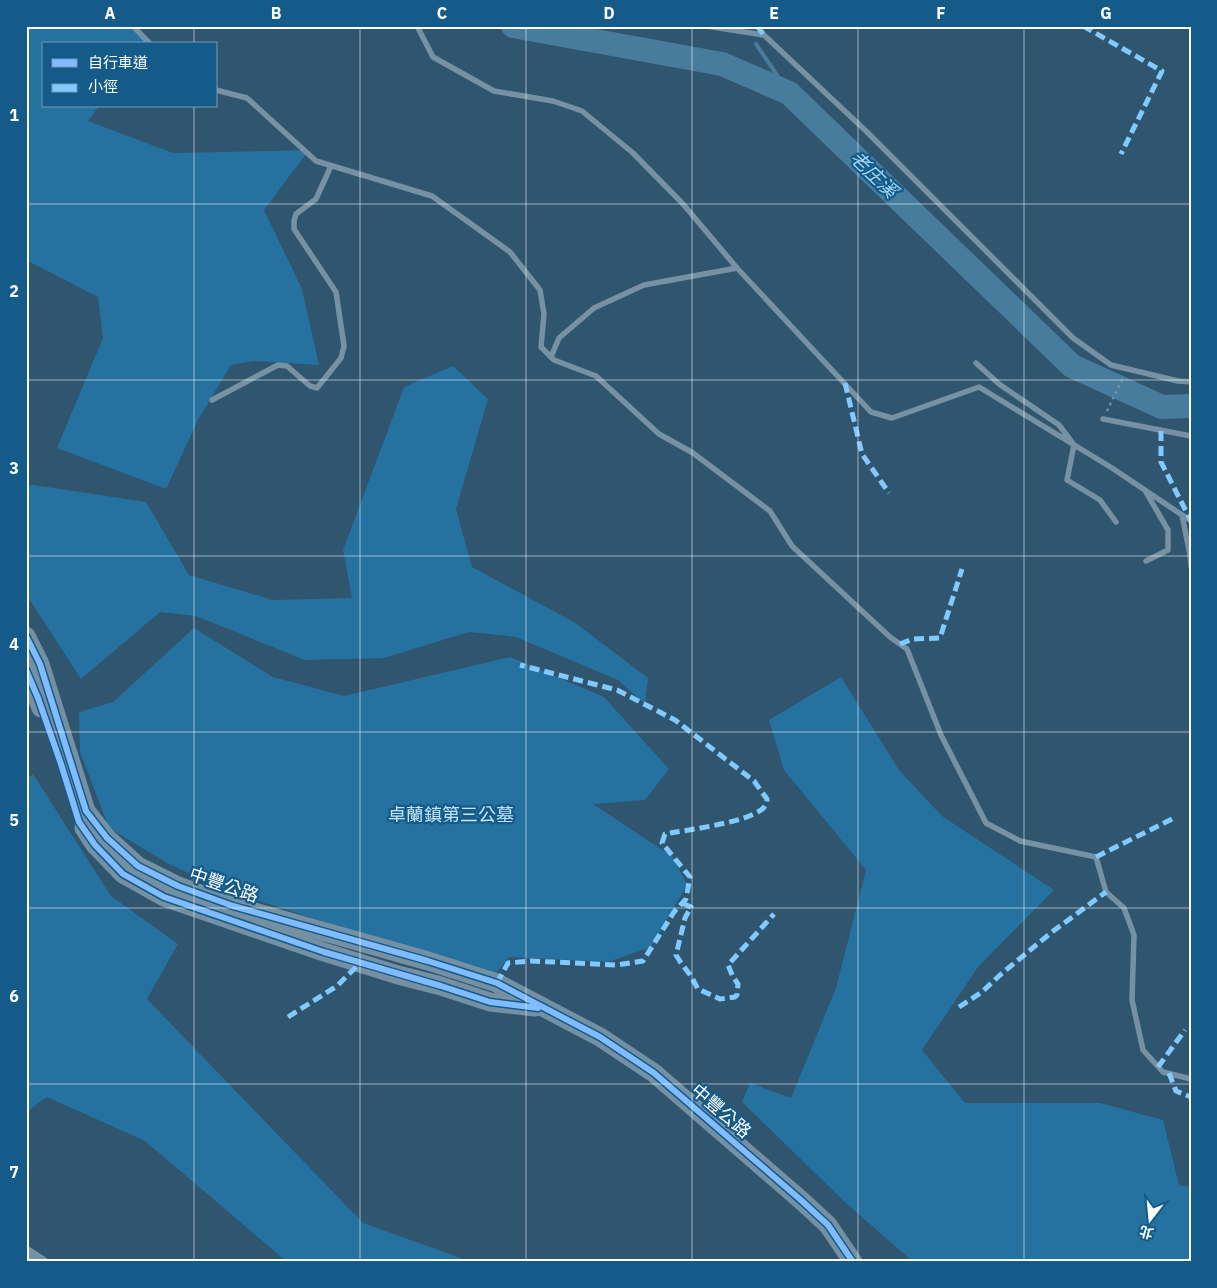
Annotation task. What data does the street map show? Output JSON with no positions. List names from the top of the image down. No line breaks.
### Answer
{"streets":{"main road":["中豐公路"]},"water":["老庄溪"],"parks":["卓蘭鎮第三公墓"],"legend":["自行車道","小徑"],"north":"bottom","grid":{"columns":["A","B","C","D","E","F","G"],"rows":["1","2","3","4","5","6","7"]}}
